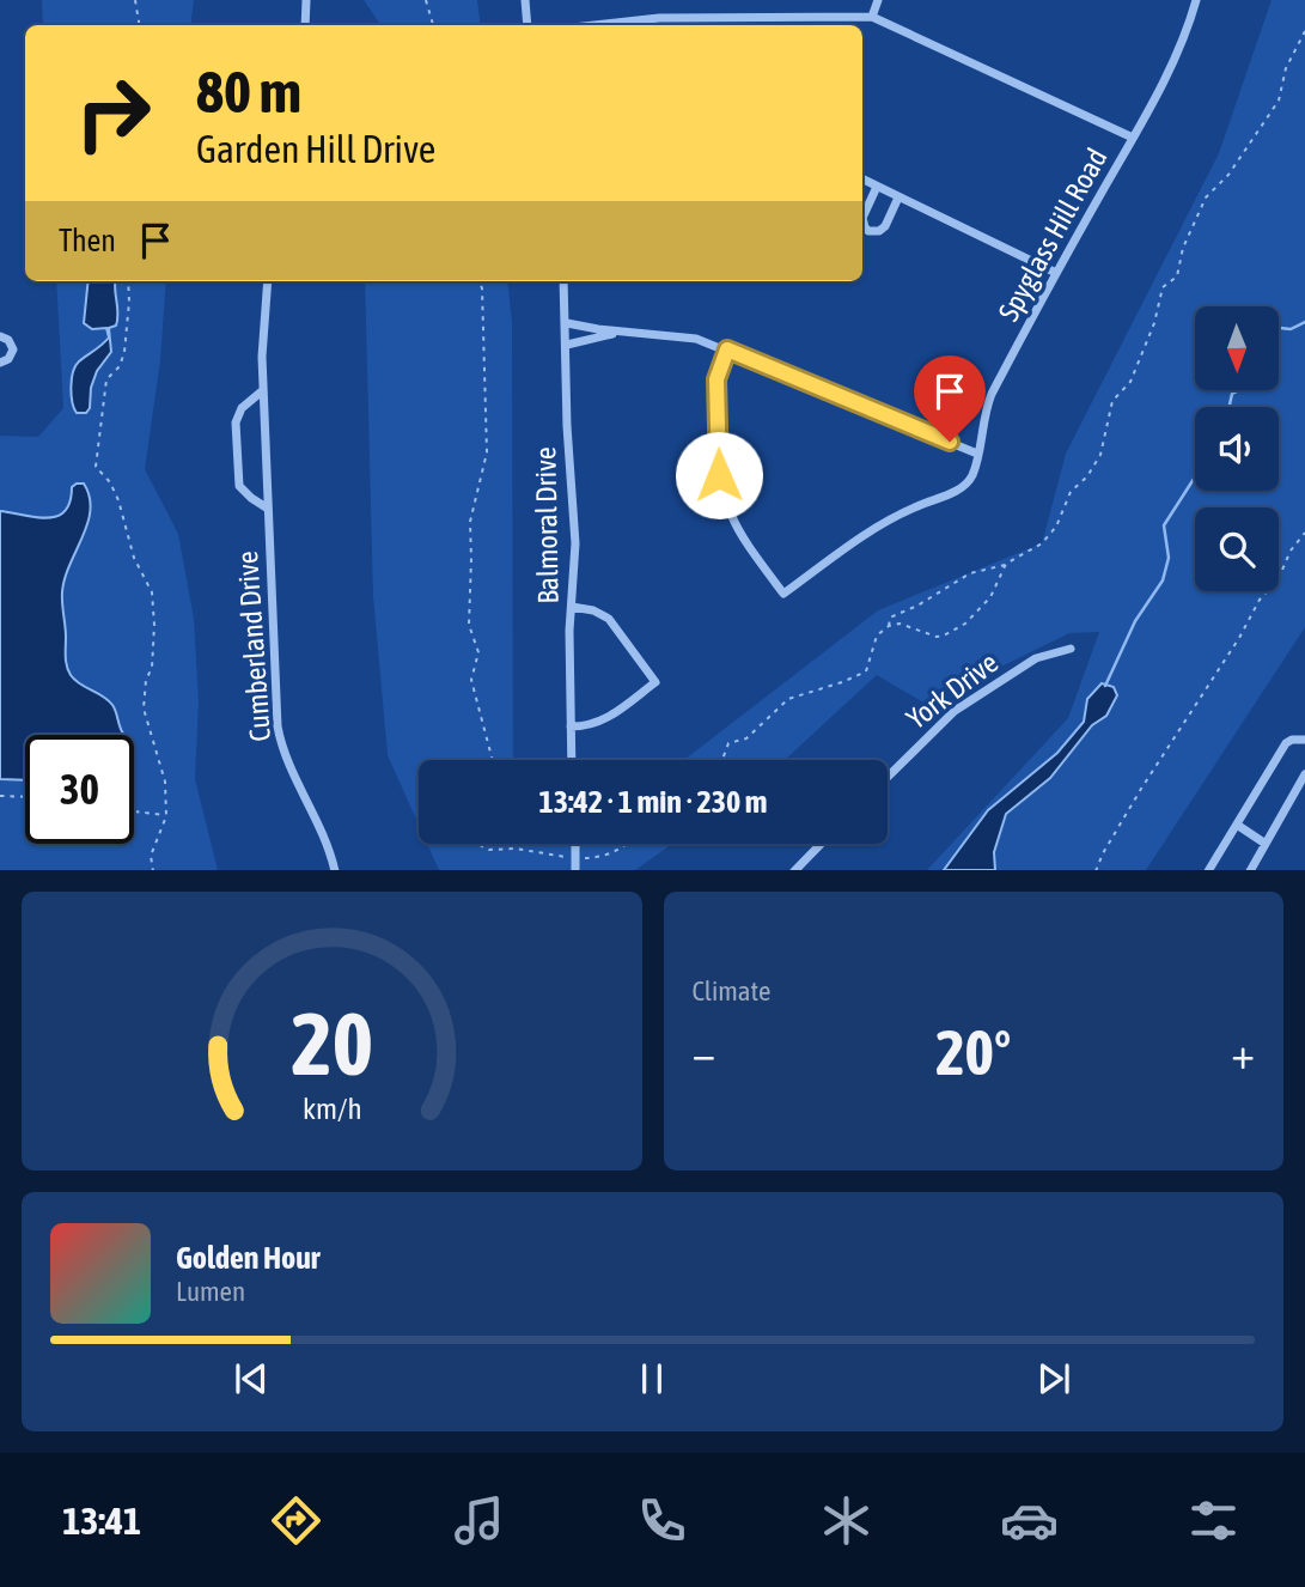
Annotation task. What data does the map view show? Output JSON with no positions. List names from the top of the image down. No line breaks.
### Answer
{"streets":{"street":["Spyglass Hill Road","Balmoral Drive","Cumberland Drive","York Drive"]},"north":"bottom","page":{"turn":["80 m","Garden Hill Drive"],"then":"Then","limit":"30","trip":"13:42 · 1 min · 230 m","tile":"Climate","heat":["−","20°","+"],"song":["Golden Hour","Lumen"],"tabs":"13:41","gauge":["20","km/h"]}}
